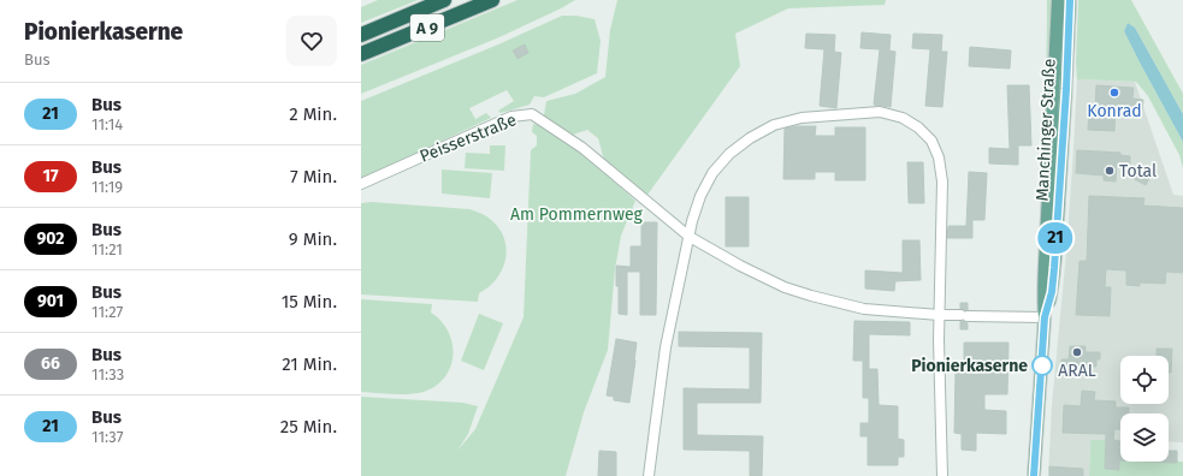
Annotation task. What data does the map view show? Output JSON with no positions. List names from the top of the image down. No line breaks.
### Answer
{"streets":{"highway":["A 9"],"main road":["Manchinger Straße"],"street":["Peisserstraße"]},"crossings":[["Manchinger Straße","Peisserstraße"]],"parks":["Am Pommernweg"],"places":["Konrad","Total","ARAL","Pionierkaserne"],"lines":["bus line 21"],"page":{"heading":["Pionierkaserne","Bus"],"on_map":"21","list":[{"mark":"21","name":"Bus","note":"11:14","value":"2 Min."},{"mark":"17","name":"Bus","note":"11:19","value":"7 Min."},{"mark":"902","name":"Bus","note":"11:21","value":"9 Min."},{"mark":"901","name":"Bus","note":"11:27","value":"15 Min."},{"mark":"66","name":"Bus","note":"11:33","value":"21 Min."},{"mark":"21","name":"Bus","note":"11:37","value":"25 Min."}]}}
